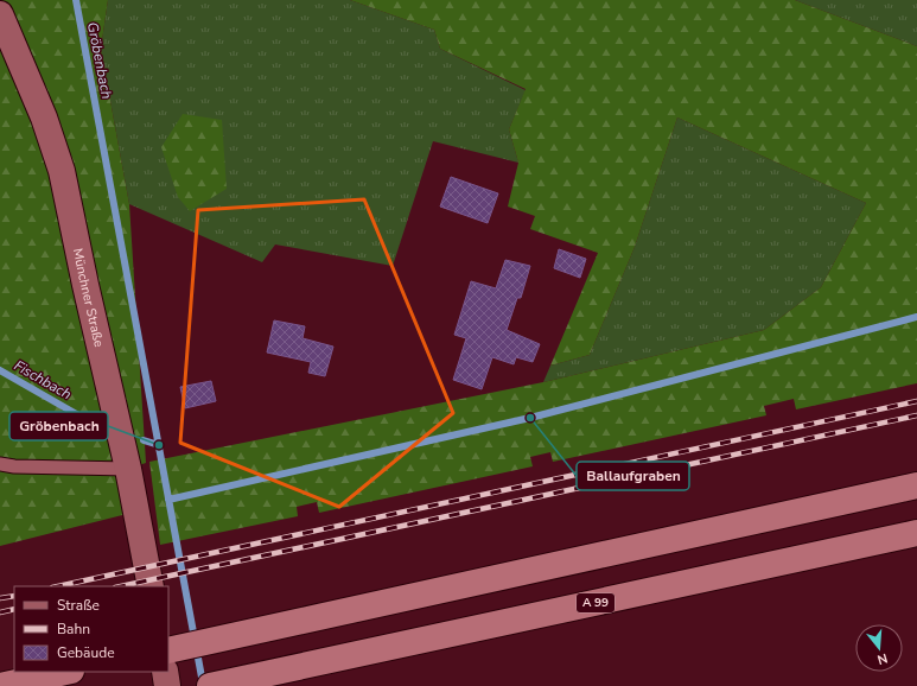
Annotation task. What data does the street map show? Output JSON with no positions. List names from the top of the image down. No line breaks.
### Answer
{"streets":{"highway":["A 99"],"street":["Münchner Straße"]},"water":["Gröbenbach","Fischbach"],"places":["Ballaufgraben","Gröbenbach"],"legend":["Straße","Bahn","Gebäude"],"north":"bottom"}
